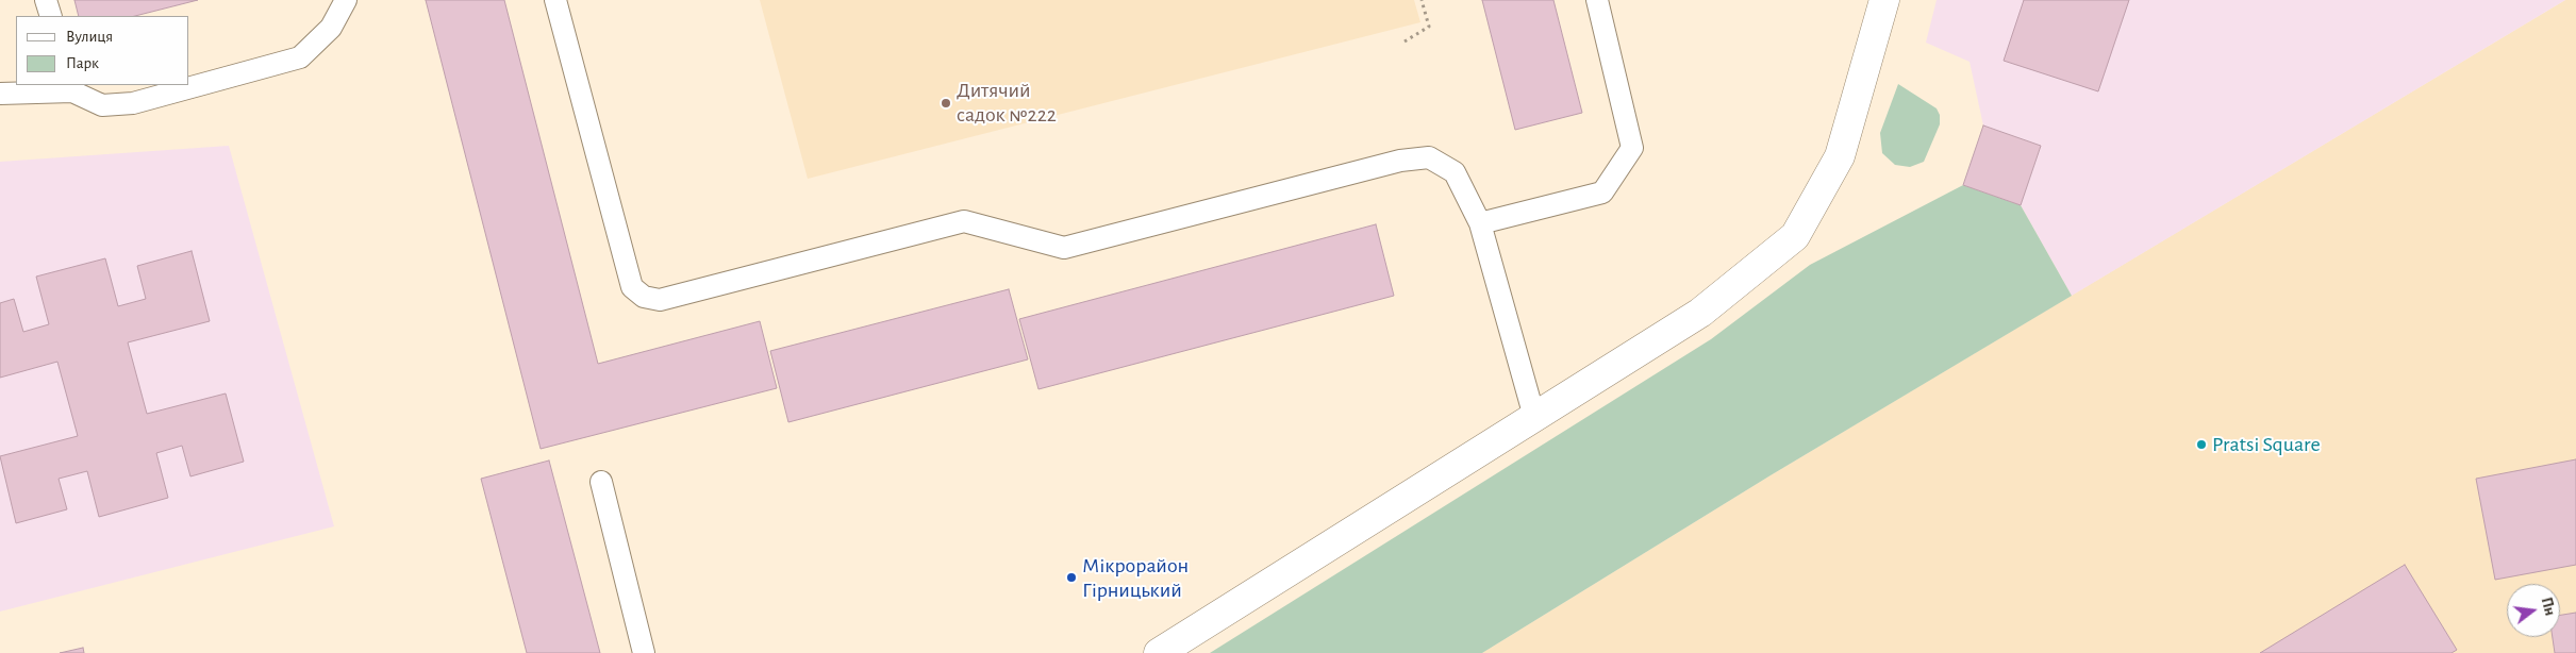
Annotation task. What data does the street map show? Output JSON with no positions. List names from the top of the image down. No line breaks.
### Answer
{"places":["Дитячий садок №222","Pratsi Square","Мiкрорайон Гiрницький"],"legend":["Вулиця","Парк"],"north":"right"}
